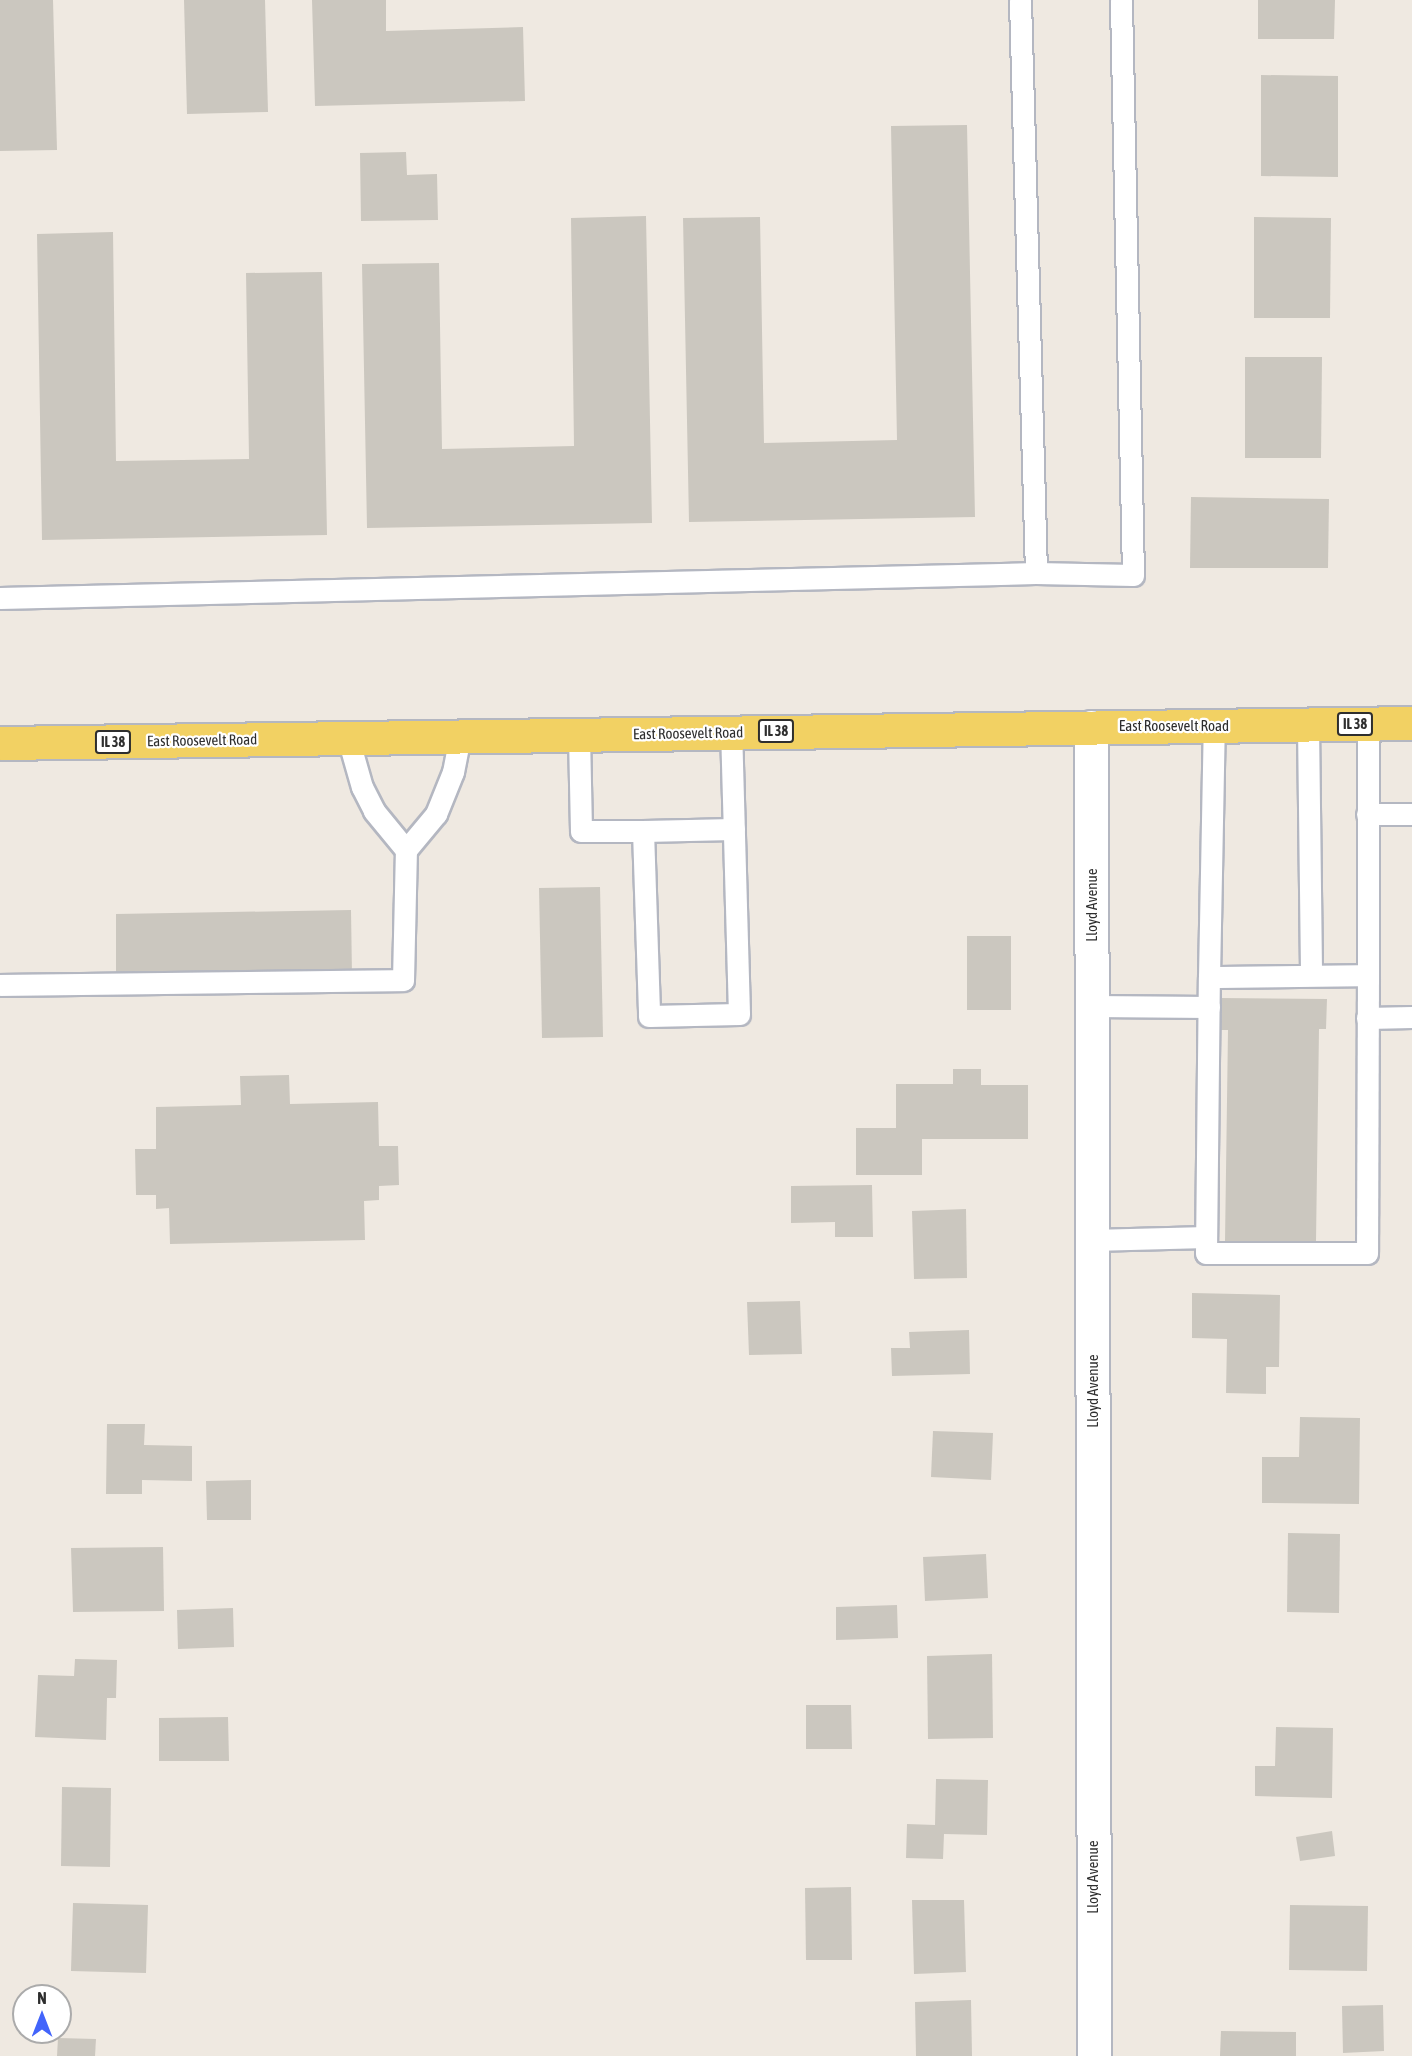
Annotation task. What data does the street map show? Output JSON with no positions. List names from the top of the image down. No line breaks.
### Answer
{"streets":{"main road":["IL 38","East Roosevelt Road"],"street":["Lloyd Avenue"]},"crossings":[["East Roosevelt Road","Lloyd Avenue"]],"north":"top"}
